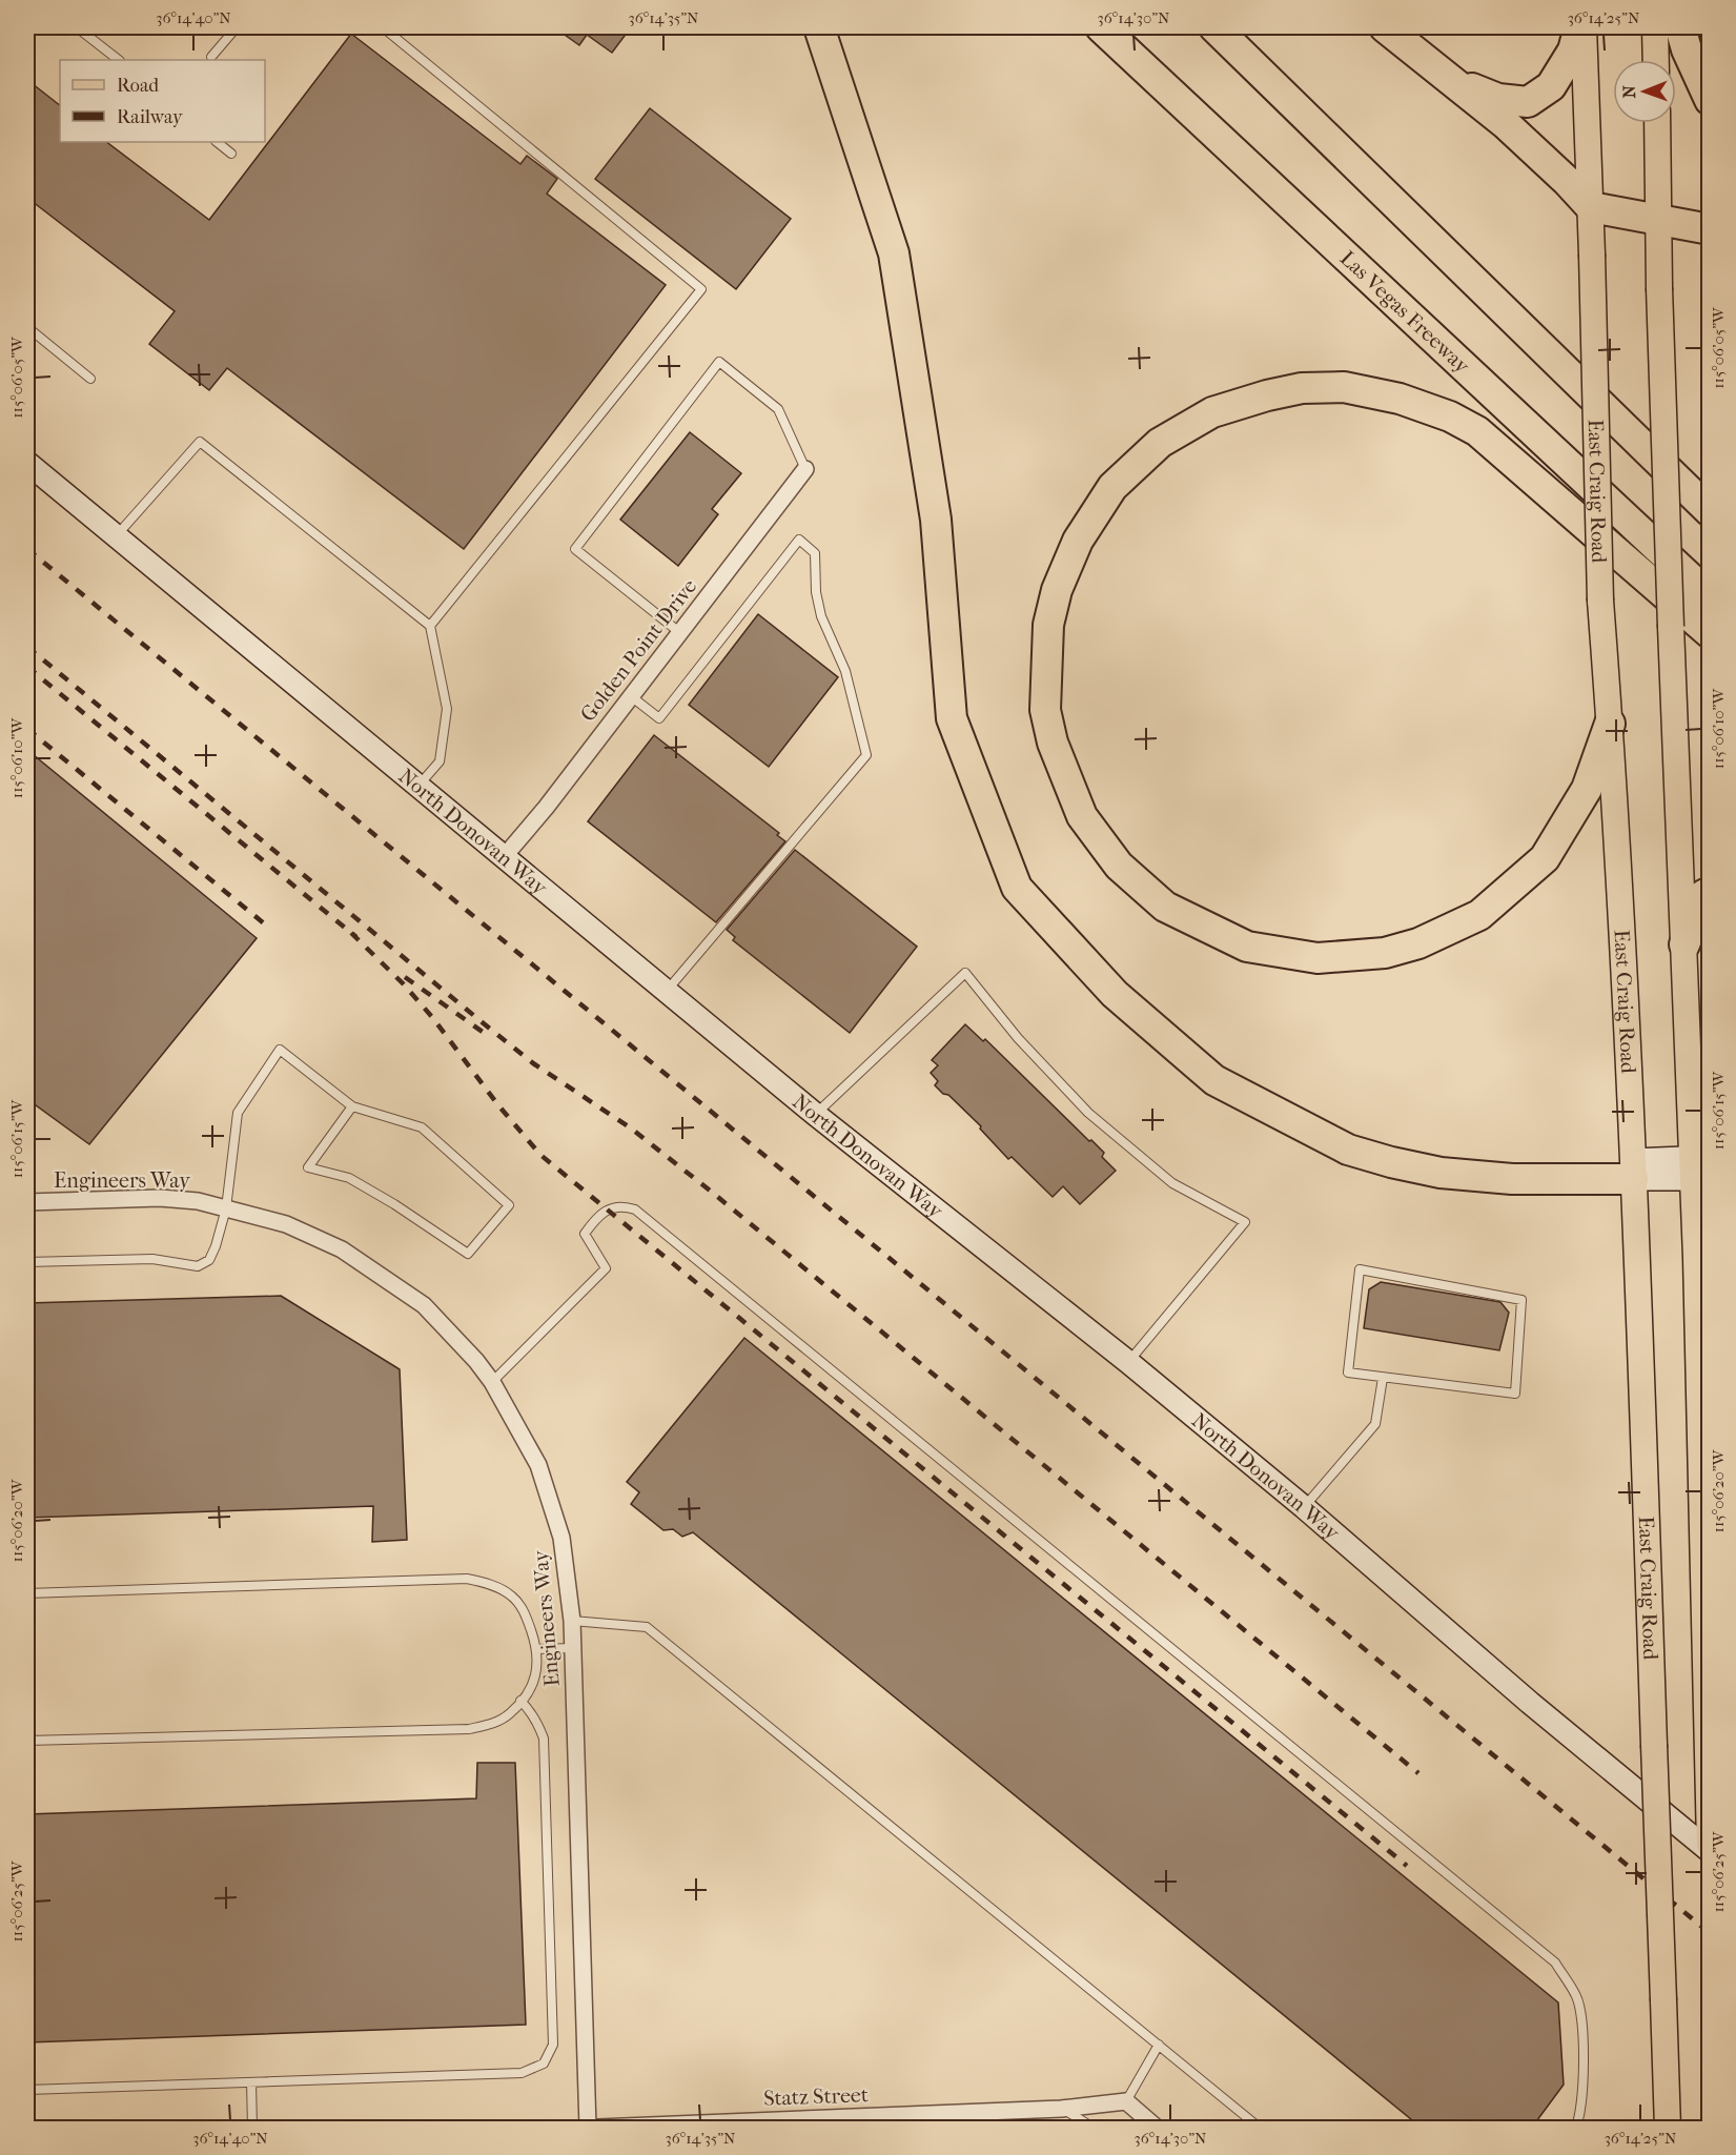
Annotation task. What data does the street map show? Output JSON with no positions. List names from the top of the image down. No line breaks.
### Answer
{"streets":{"highway":["Las Vegas Freeway"],"main road":["East Craig Road"],"street":["Golden Point Drive","North Donovan Way","Engineers Way","Statz Street"]},"crossings":[["Golden Point Drive","North Donovan Way"],["Engineers Way","Statz Street"]],"legend":["Road","Railway"],"north":"left","coordinates":["36°14'40\"N","36°14'35\"N","36°14'30\"N","36°14'25\"N","115°06'05\"W","115°06'10\"W","115°06'15\"W","115°06'20\"W","115°06'25\"W"]}
